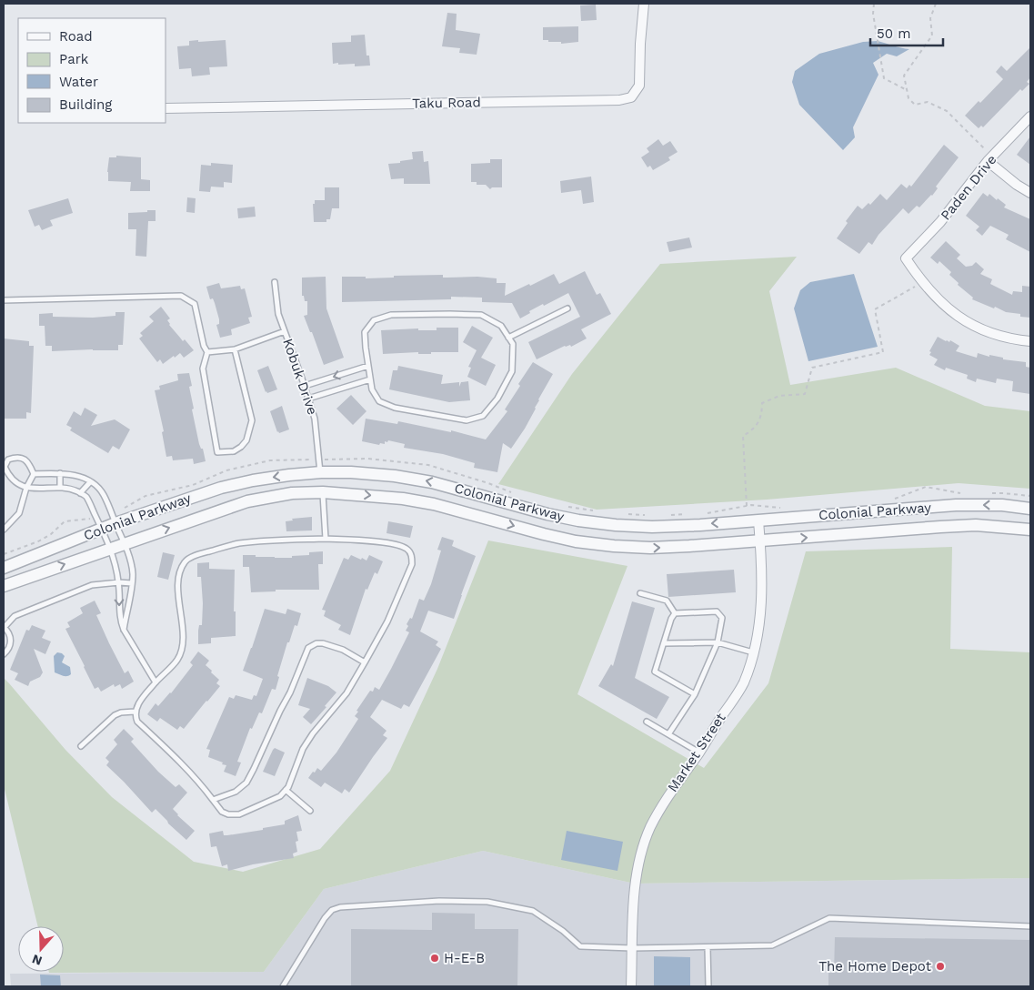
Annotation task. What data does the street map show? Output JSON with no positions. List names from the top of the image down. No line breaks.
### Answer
{"streets":{"street":["Taku Road","Paden Drive","Colonial Parkway","Market Street"],"lane":["Kobuk Drive"]},"crossings":[["Kobuk Drive","Colonial Parkway"],["Colonial Parkway","Market Street"]],"places":["H-E-B","The Home Depot"],"legend":["Road","Park","Water","Building"],"scale_bar":"50 m","north":"bottom"}
